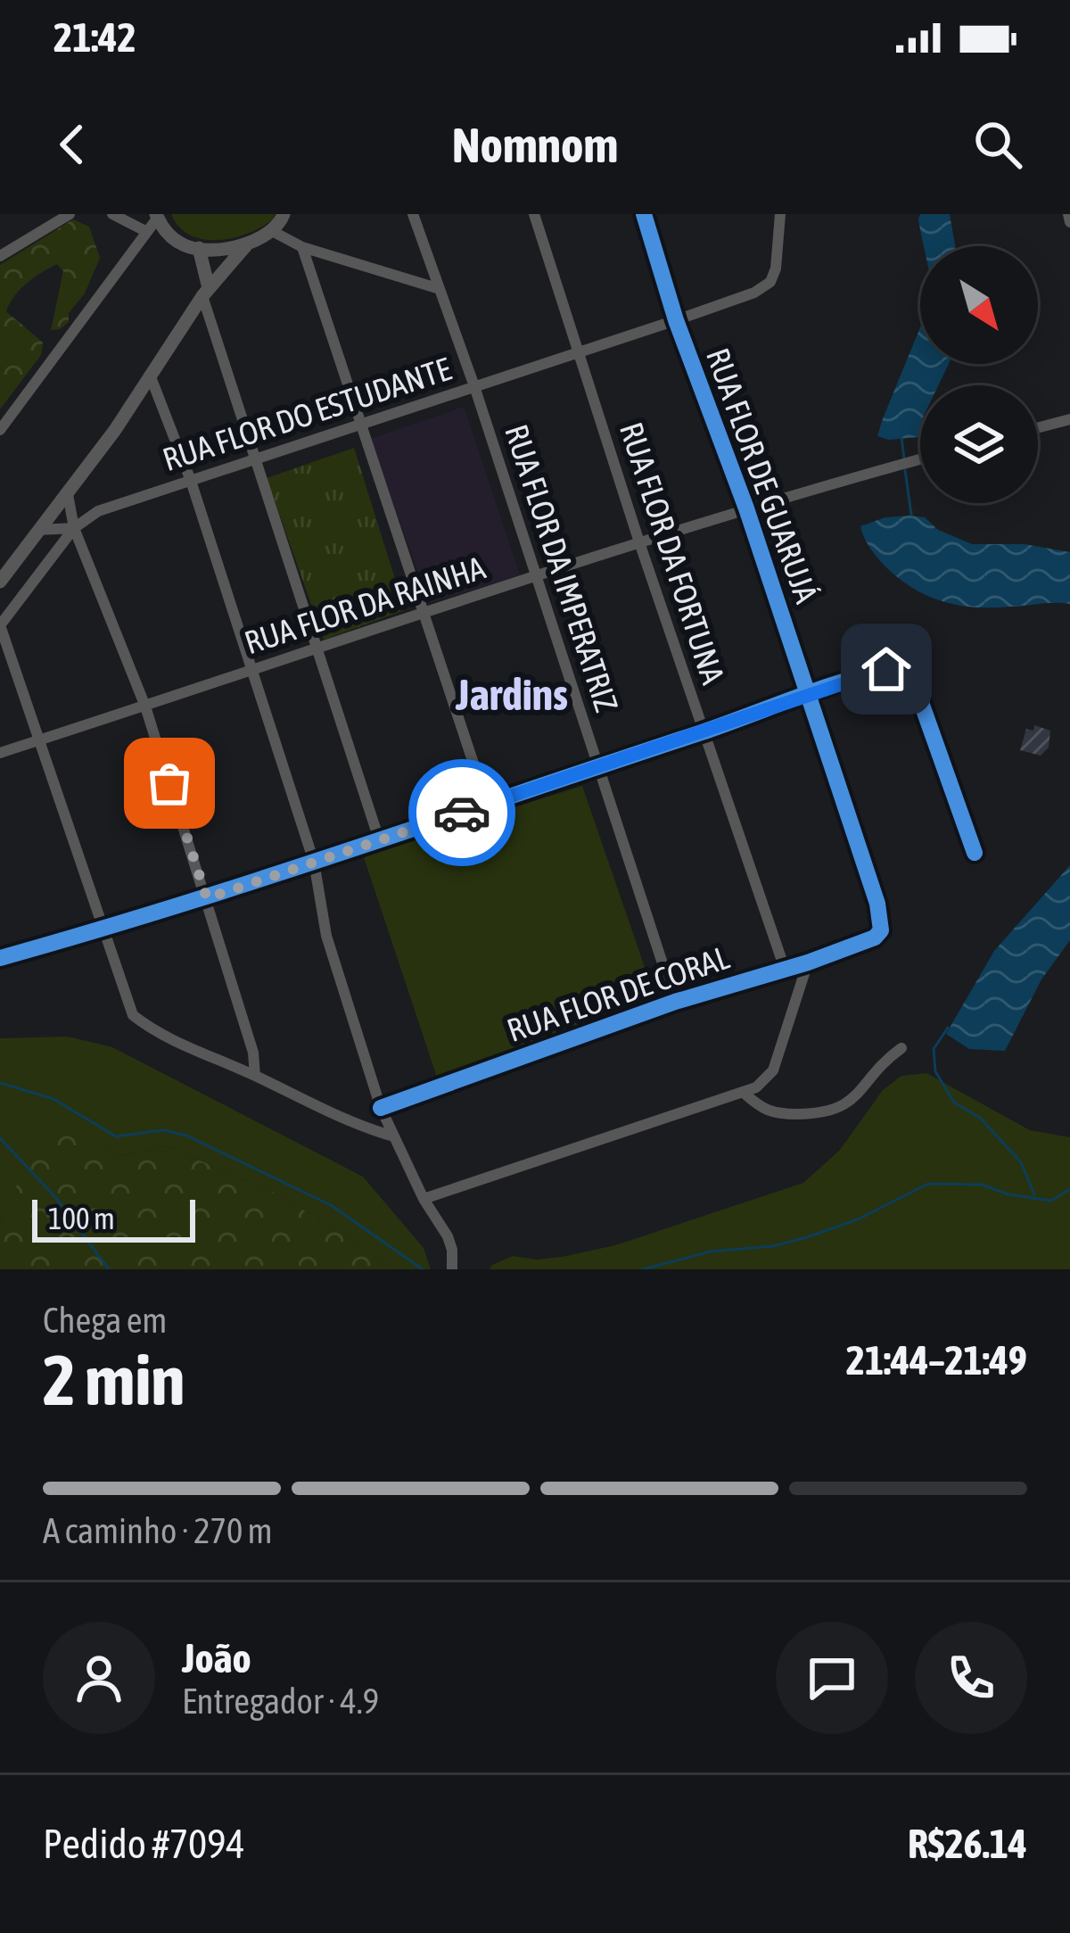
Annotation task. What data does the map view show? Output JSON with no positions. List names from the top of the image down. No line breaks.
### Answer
{"streets":{"street":["RUA FLOR DO ESTUDANTE","RUA FLOR DE GUARUJÁ","RUA FLOR DA FORTUNA","RUA FLOR DA IMPERATRIZ","RUA FLOR DA RAINHA","RUA FLOR DE CORAL"]},"crossings":[["RUA FLOR DO ESTUDANTE","RUA FLOR DE GUARUJÁ"],["RUA FLOR DO ESTUDANTE","RUA FLOR DA FORTUNA"],["RUA FLOR DO ESTUDANTE","RUA FLOR DA IMPERATRIZ"],["RUA FLOR DE GUARUJÁ","RUA FLOR DA RAINHA"],["RUA FLOR DE GUARUJÁ","RUA FLOR DE CORAL"],["RUA FLOR DA FORTUNA","RUA FLOR DA RAINHA"],["RUA FLOR DA FORTUNA","RUA FLOR DE CORAL"],["RUA FLOR DA IMPERATRIZ","RUA FLOR DA RAINHA"],["RUA FLOR DA IMPERATRIZ","RUA FLOR DE CORAL"]],"districts":["Jardins"],"scale_bar":"100 m","north":"bottom right","page":{"status":"21:42","header":"Nomnom","scale":"100 m","heading":["2 min","Chega em","21:44–21:49"],"panel":["João","Entregador · 4.9","Pedido #7094","R$26.14"],"bar":"A caminho · 270 m"}}
